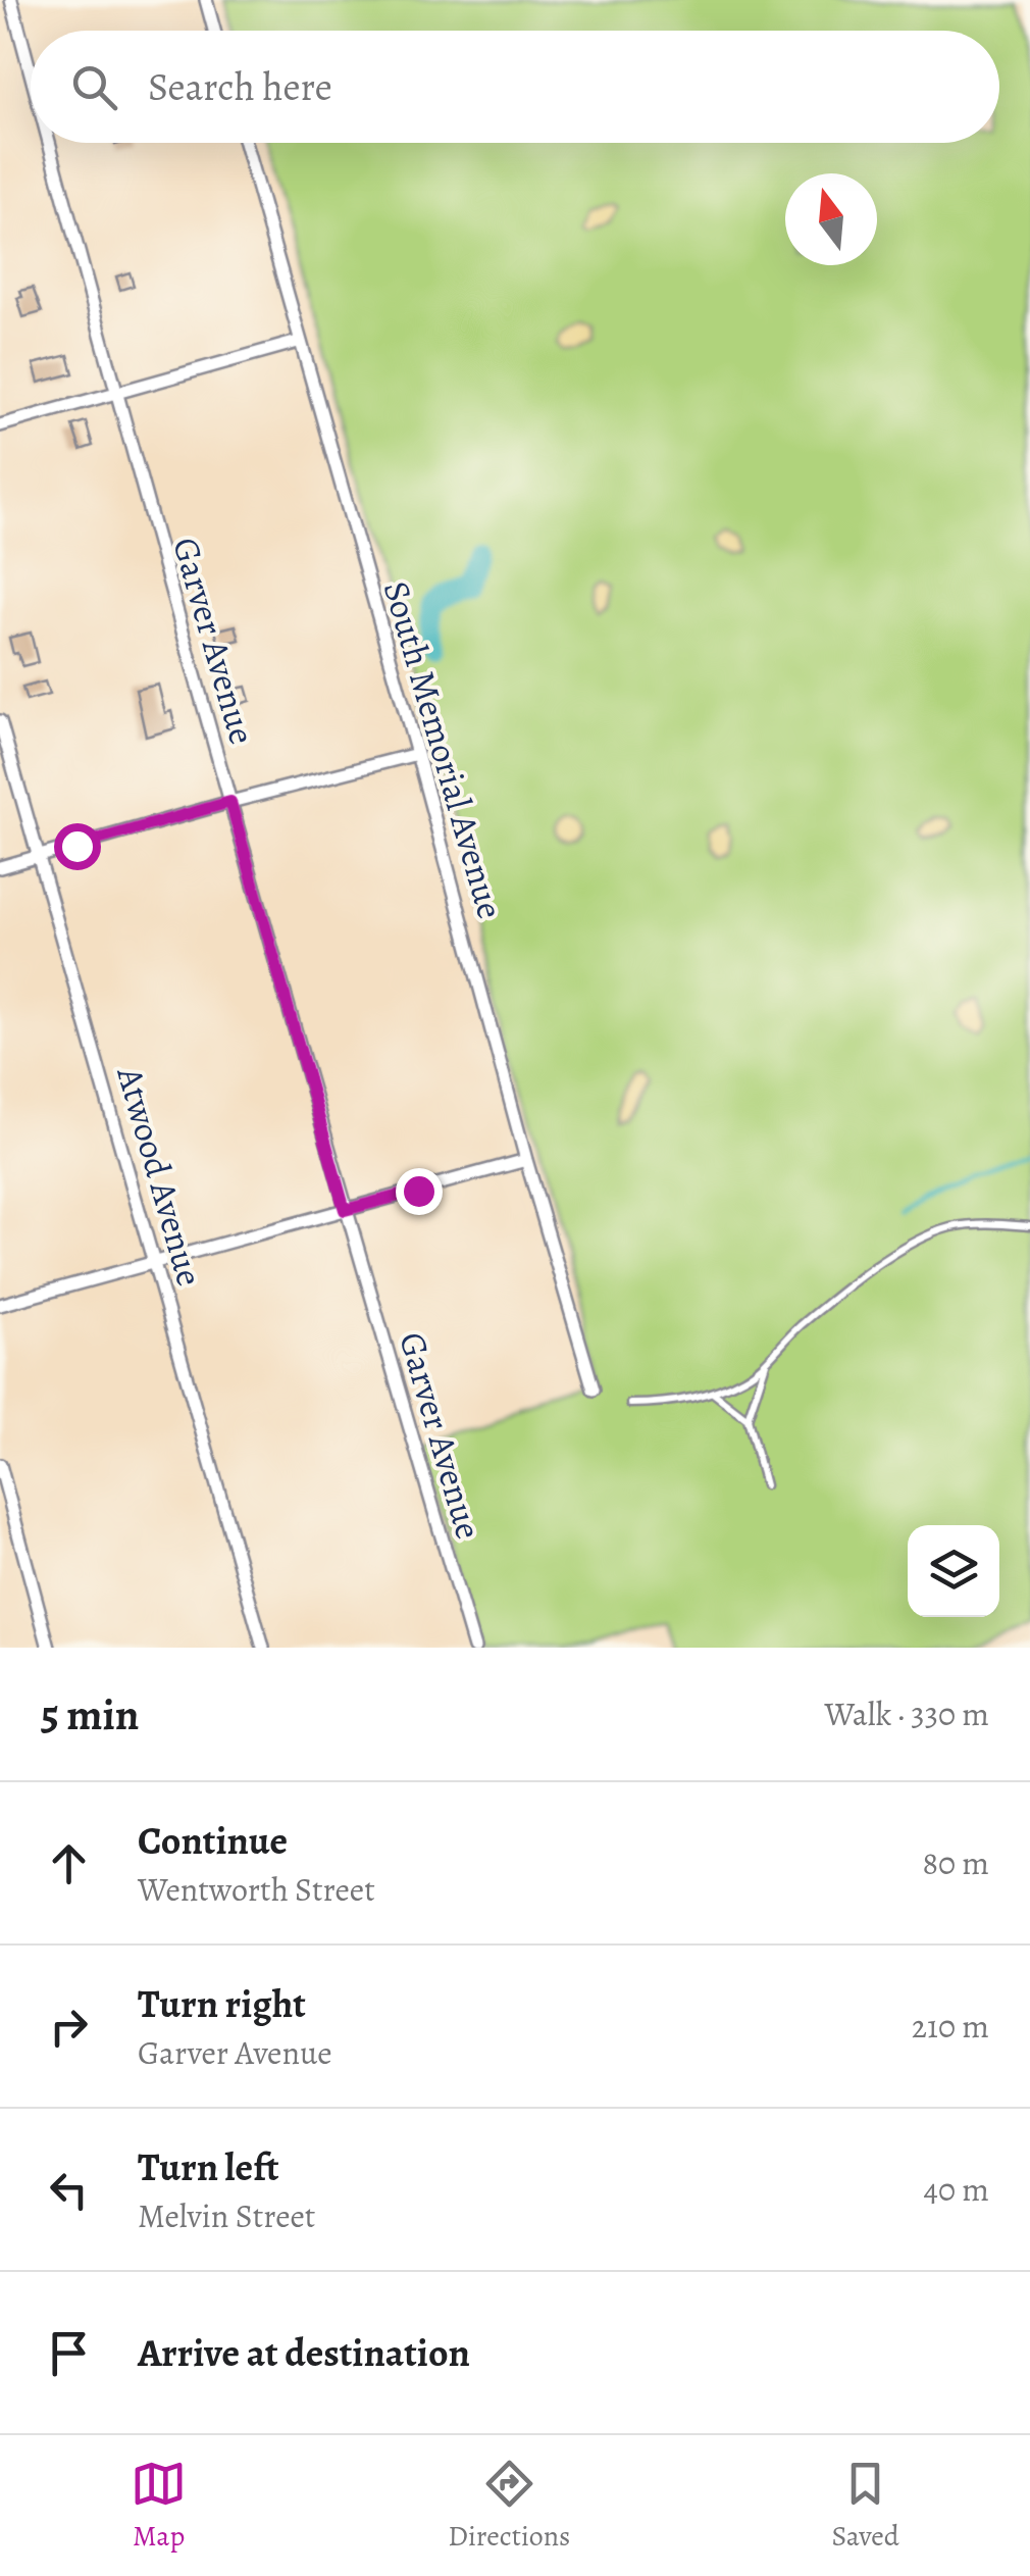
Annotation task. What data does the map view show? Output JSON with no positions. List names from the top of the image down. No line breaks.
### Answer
{"streets":{"street":["Garver Avenue","South Memorial Avenue","Atwood Avenue"]},"north":"top","page":{"search":"Search here","heading":["5 min","Walk · 330 m"],"list":[["Continue","Wentworth Street","80 m"],["Turn right","Garver Avenue","210 m"],["Turn left","Melvin Street","40 m"],"Arrive at destination"],"nav":["Map","Directions","Saved"]}}
